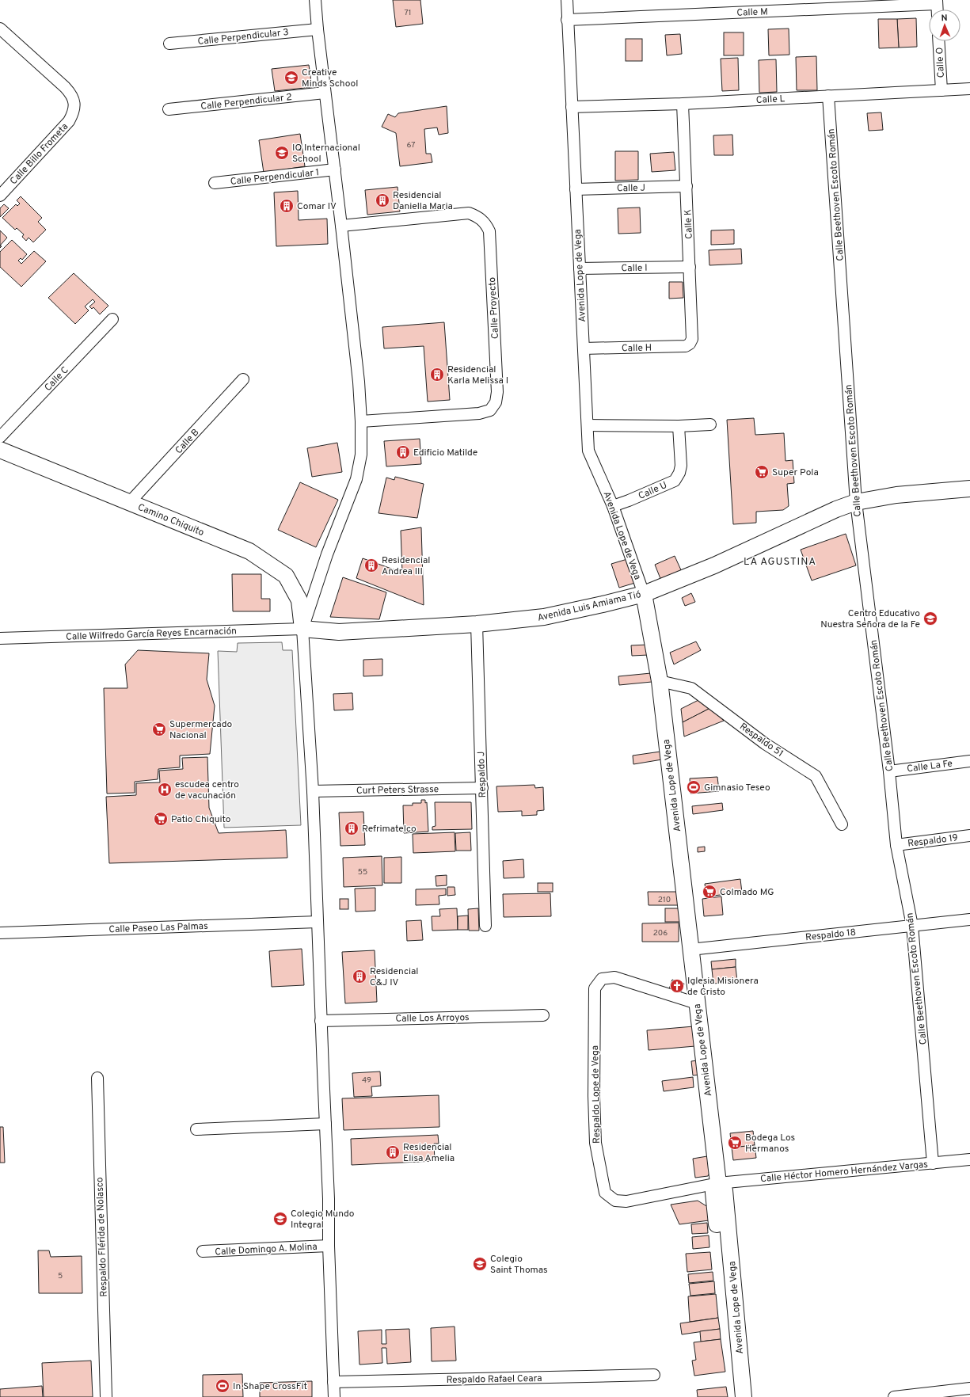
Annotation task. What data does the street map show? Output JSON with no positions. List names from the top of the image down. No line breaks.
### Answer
{"streets":{"main road":["Avenida Lope de Vega","Camino Chiquito","Avenida Luis Amiama Tió"],"street":["Calle M","Calle Perpendicular 3","Calle O","Calle L","Calle Perpendicular 2","Calle Billo Frometa","Calle Perpendicular 1","Calle J","Calle Beethoven Escoto Román","Calle K","Calle I","Calle Proyecto","Calle H","Calle C","Calle B","Calle U","Calle Wilfredo García Reyes Encarnación","Respaldo 51","Calle La Fe","Respaldo J","Curt Peters Strasse","Respaldo 19","Calle Paseo Las Palmas","Respaldo 18","Calle Los Arroyos","Respaldo Lope de Vega","Calle Héctor Homero Hernández Vargas","Respaldo Flérida de Nolasco","Calle Domingo A. Molina","Respaldo Rafael Ceara"]},"crossings":[["Calle M","Avenida Lope de Vega"],["Calle O","Calle L"],["Calle L","Calle Beethoven Escoto Román"],["Calle L","Calle K"],["Calle L","Avenida Lope de Vega"],["Calle J","Calle K"],["Calle J","Avenida Lope de Vega"],["Calle Beethoven Escoto Román","Avenida Luis Amiama Tió"],["Calle Beethoven Escoto Román","Calle La Fe"],["Calle Beethoven Escoto Román","Respaldo 19"],["Calle Beethoven Escoto Román","Respaldo 18"],["Calle Beethoven Escoto Román","Calle Héctor Homero Hernández Vargas"],["Calle K","Calle I"],["Calle K","Calle H"],["Calle I","Avenida Lope de Vega"],["Avenida Lope de Vega","Calle H"],["Avenida Lope de Vega","Calle U"],["Avenida Lope de Vega","Avenida Luis Amiama Tió"],["Avenida Lope de Vega","Respaldo 51"],["Avenida Lope de Vega","Respaldo 18"],["Avenida Lope de Vega","Respaldo Lope de Vega"],["Avenida Lope de Vega","Calle Héctor Homero Hernández Vargas"],["Calle B","Camino Chiquito"],["Camino Chiquito","Avenida Luis Amiama Tió"],["Camino Chiquito","Calle Wilfredo García Reyes Encarnación"],["Avenida Luis Amiama Tió","Calle Wilfredo García Reyes Encarnación"],["Avenida Luis Amiama Tió","Respaldo J"],["Respaldo J","Curt Peters Strasse"],["Respaldo Lope de Vega","Calle Héctor Homero Hernández Vargas"]],"districts":["LA AGUSTINA"],"places":{"school or university":["Creative Minds School","IQ Internacional School","Centro Educativo Nuestra Señora de la Fe","Colegio Mundo Integral","Colegio Saint Thomas"],"building":["Residencial Daniella Maria","Comar IV","Residencial Karla Melissa I","Edificio Matilde","Residencial Andrea III","Refrimatelco","Residencial C&J IV","Residencial Elisa Amelia"],"supermarket":["Super Pola","Supermercado Nacional","Patio Chiquito","Colmado MG","Bodega Los Hermanos"],"sports":["Gimnasio Teseo","In Shape CrossFit"],"hospital":["escudea centro de vacunación"],"church":["Iglesia Misionera de Cristo"]},"house_numbers":["71","67","55","210","206","49","5"],"north":"top"}
